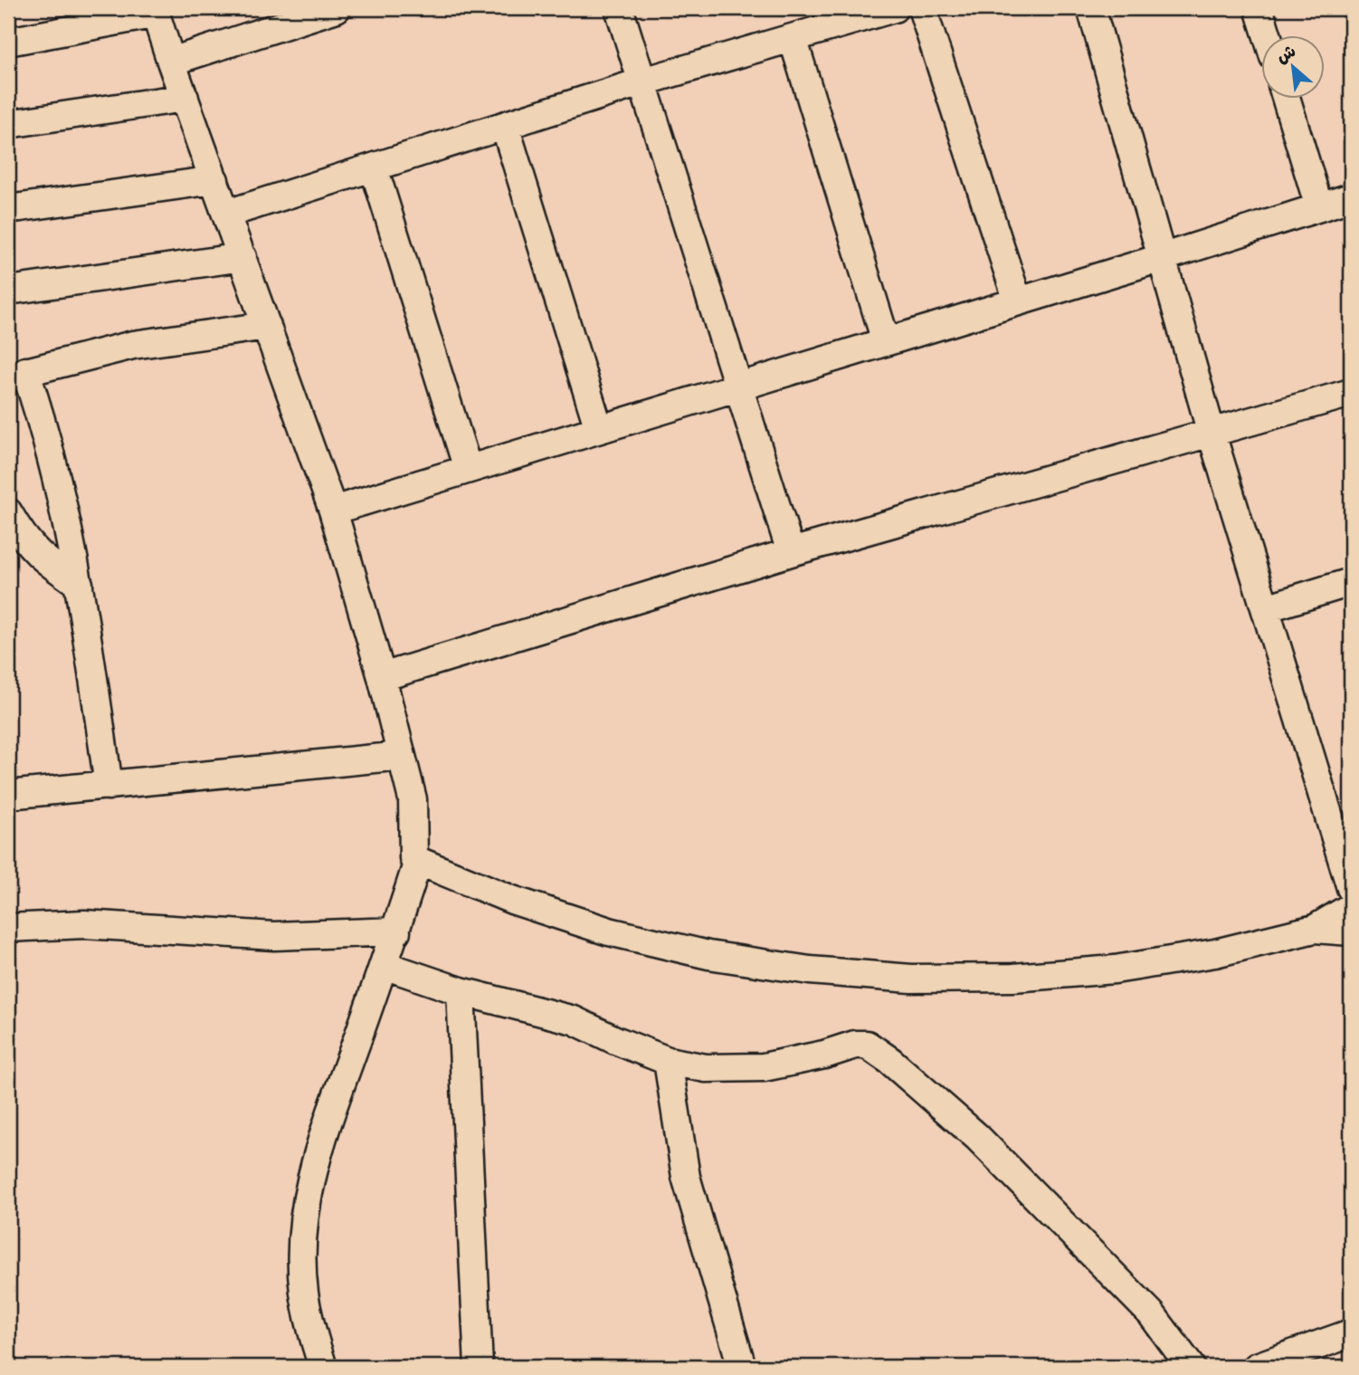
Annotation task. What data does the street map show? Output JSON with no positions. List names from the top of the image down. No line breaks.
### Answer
{"north":"top left"}
